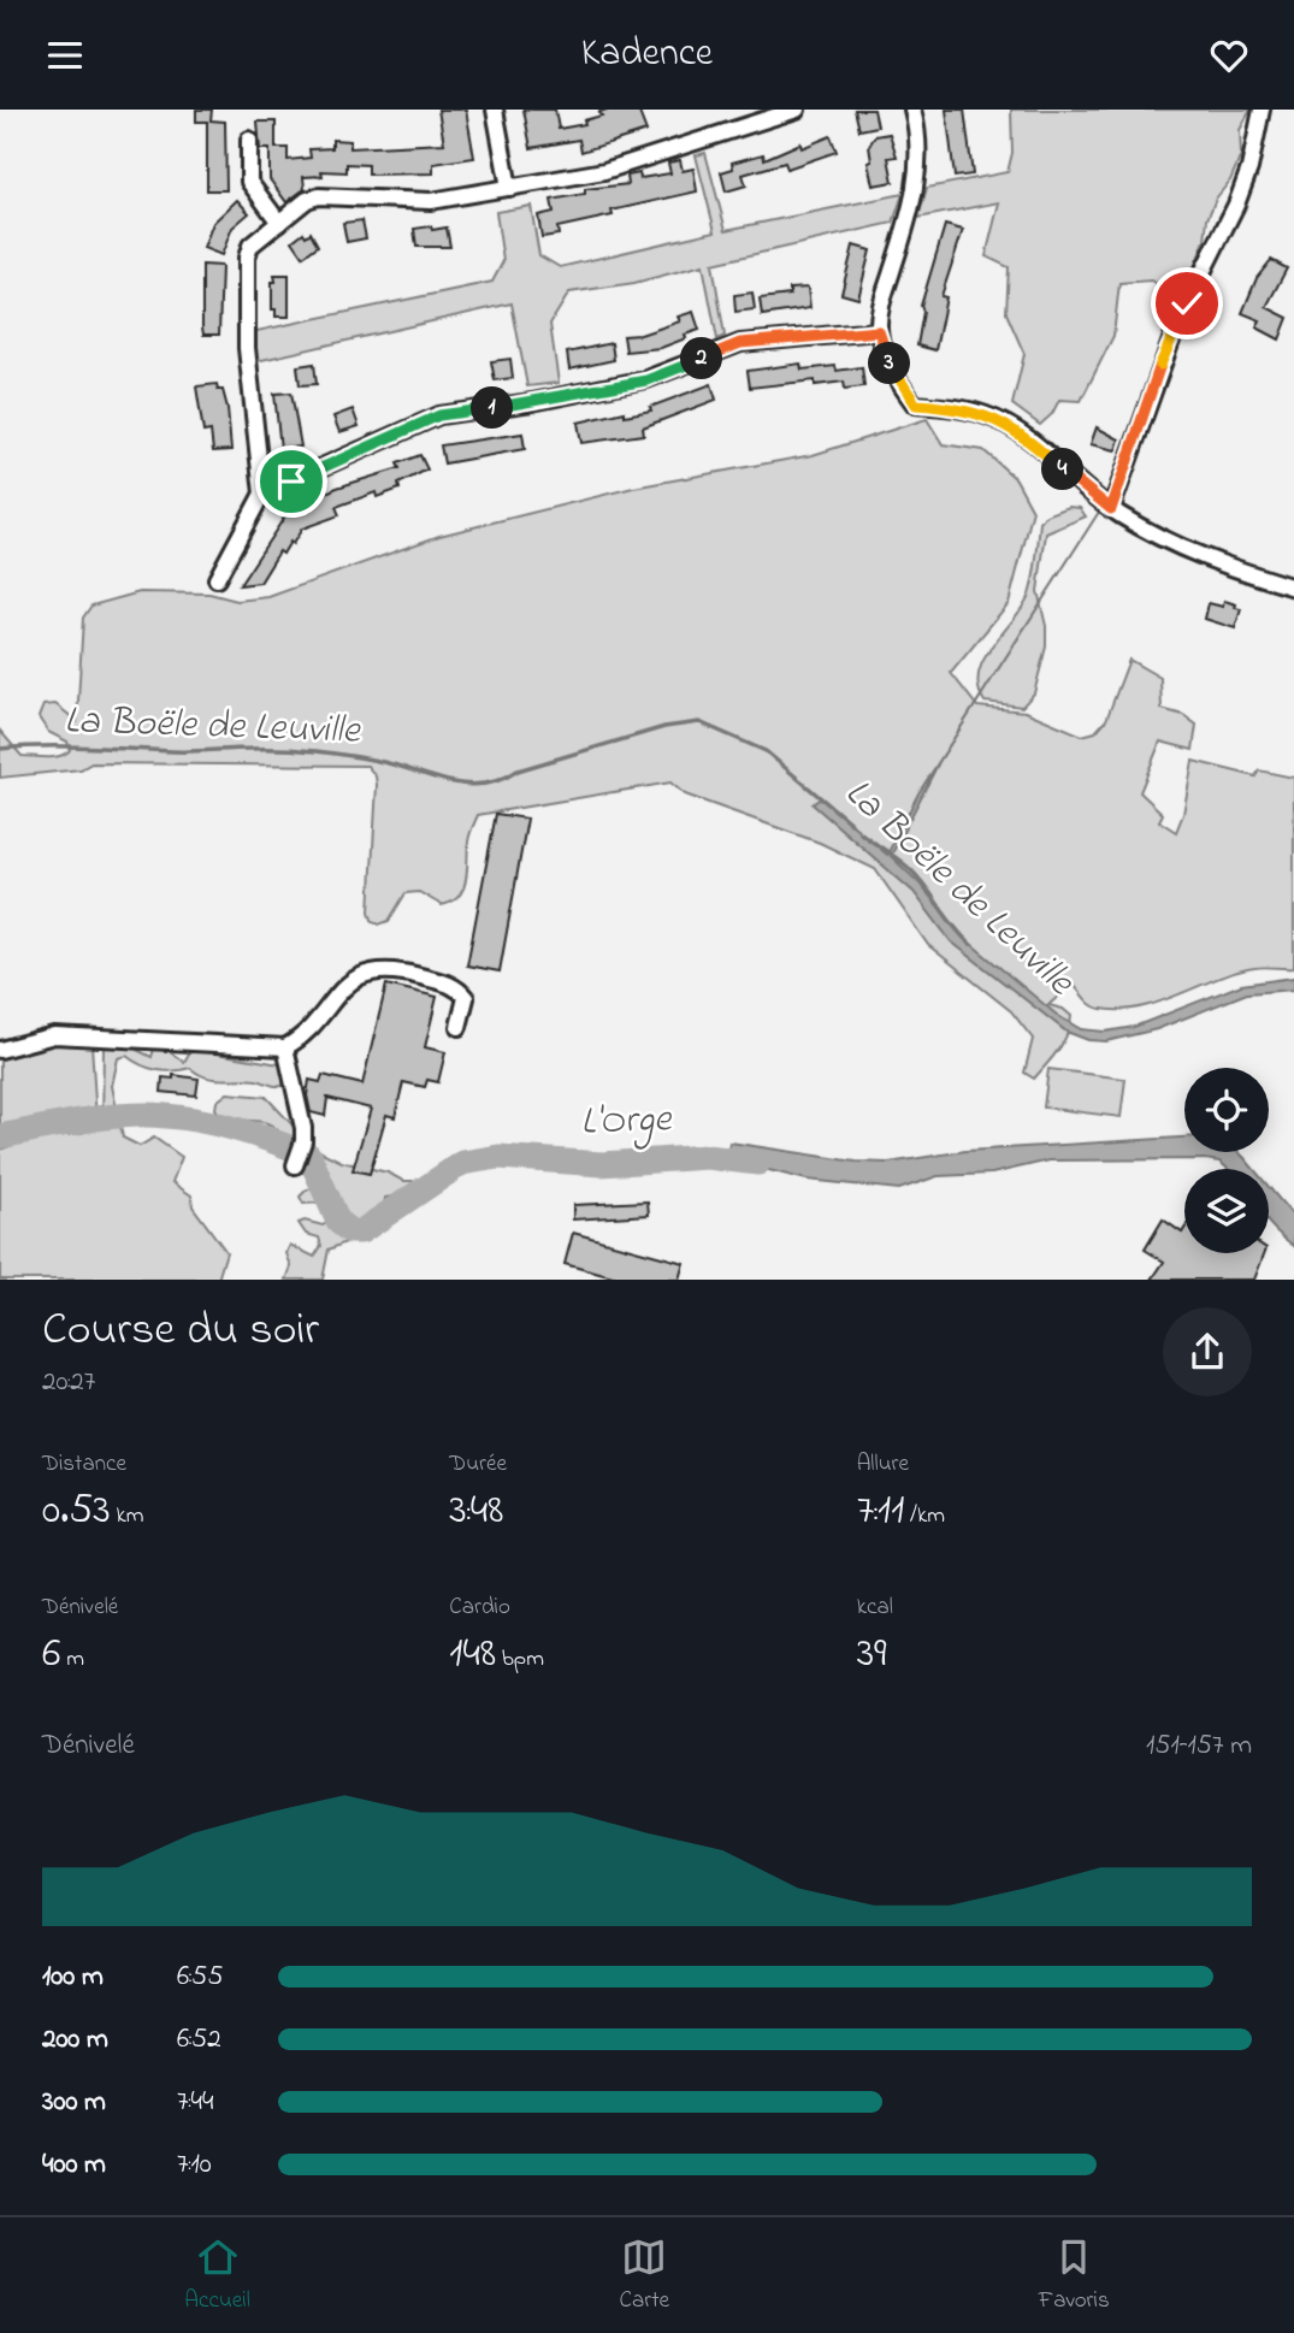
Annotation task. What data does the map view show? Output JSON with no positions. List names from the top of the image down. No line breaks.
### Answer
{"water":["La Boële de Leuville","L'Orge"],"page":{"header":"Kadence","pins":["2","3","1","4"],"heading":["Course du soir","20:27"],"stats":[["Distance","0.53 km"],["Durée","3:48"],["Allure","7:11 /km"],["Dénivelé","6 m"],["Cardio","148 bpm"],["kcal","39"]],"chart":["Dénivelé","151–157 m"],"list":[{"name":"100 m","note":"6:55"},{"name":"200 m","note":"6:52"},{"name":"300 m","note":"7:44"},{"name":"400 m","note":"7:10"}],"tabs":["Accueil","Carte","Favoris"]}}
